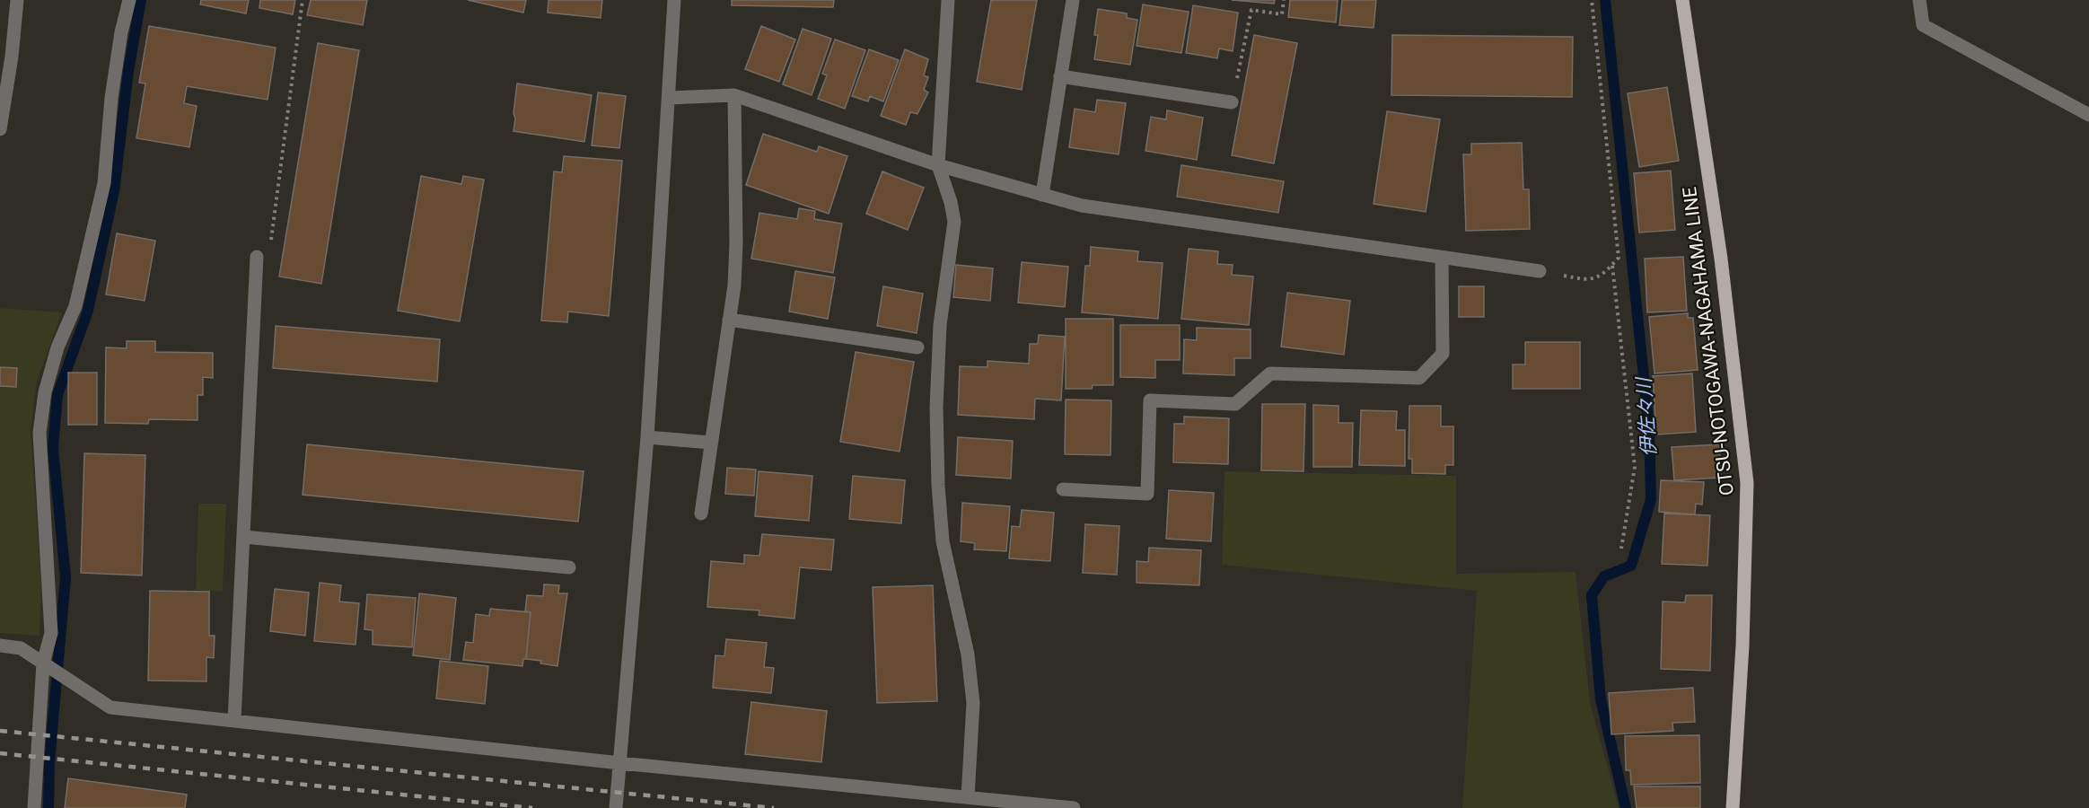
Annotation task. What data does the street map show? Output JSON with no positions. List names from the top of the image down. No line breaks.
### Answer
{"streets":{"main road":["OTSU-NOTOGAWA-NAGAHAMA LINE"]},"water":["伊佐々川"]}
